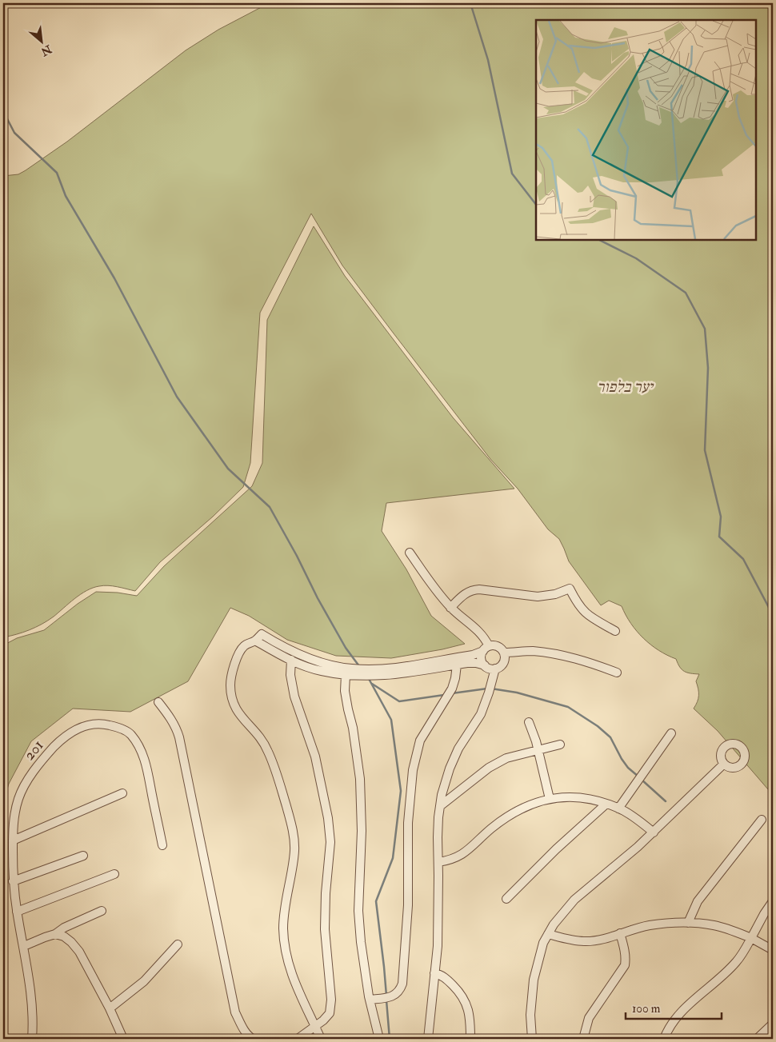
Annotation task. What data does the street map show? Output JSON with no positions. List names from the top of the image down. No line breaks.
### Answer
{"streets":{"street":["201"]},"parks":["יער בלפור"],"scale_bar":"100 m","north":"bottom right"}
